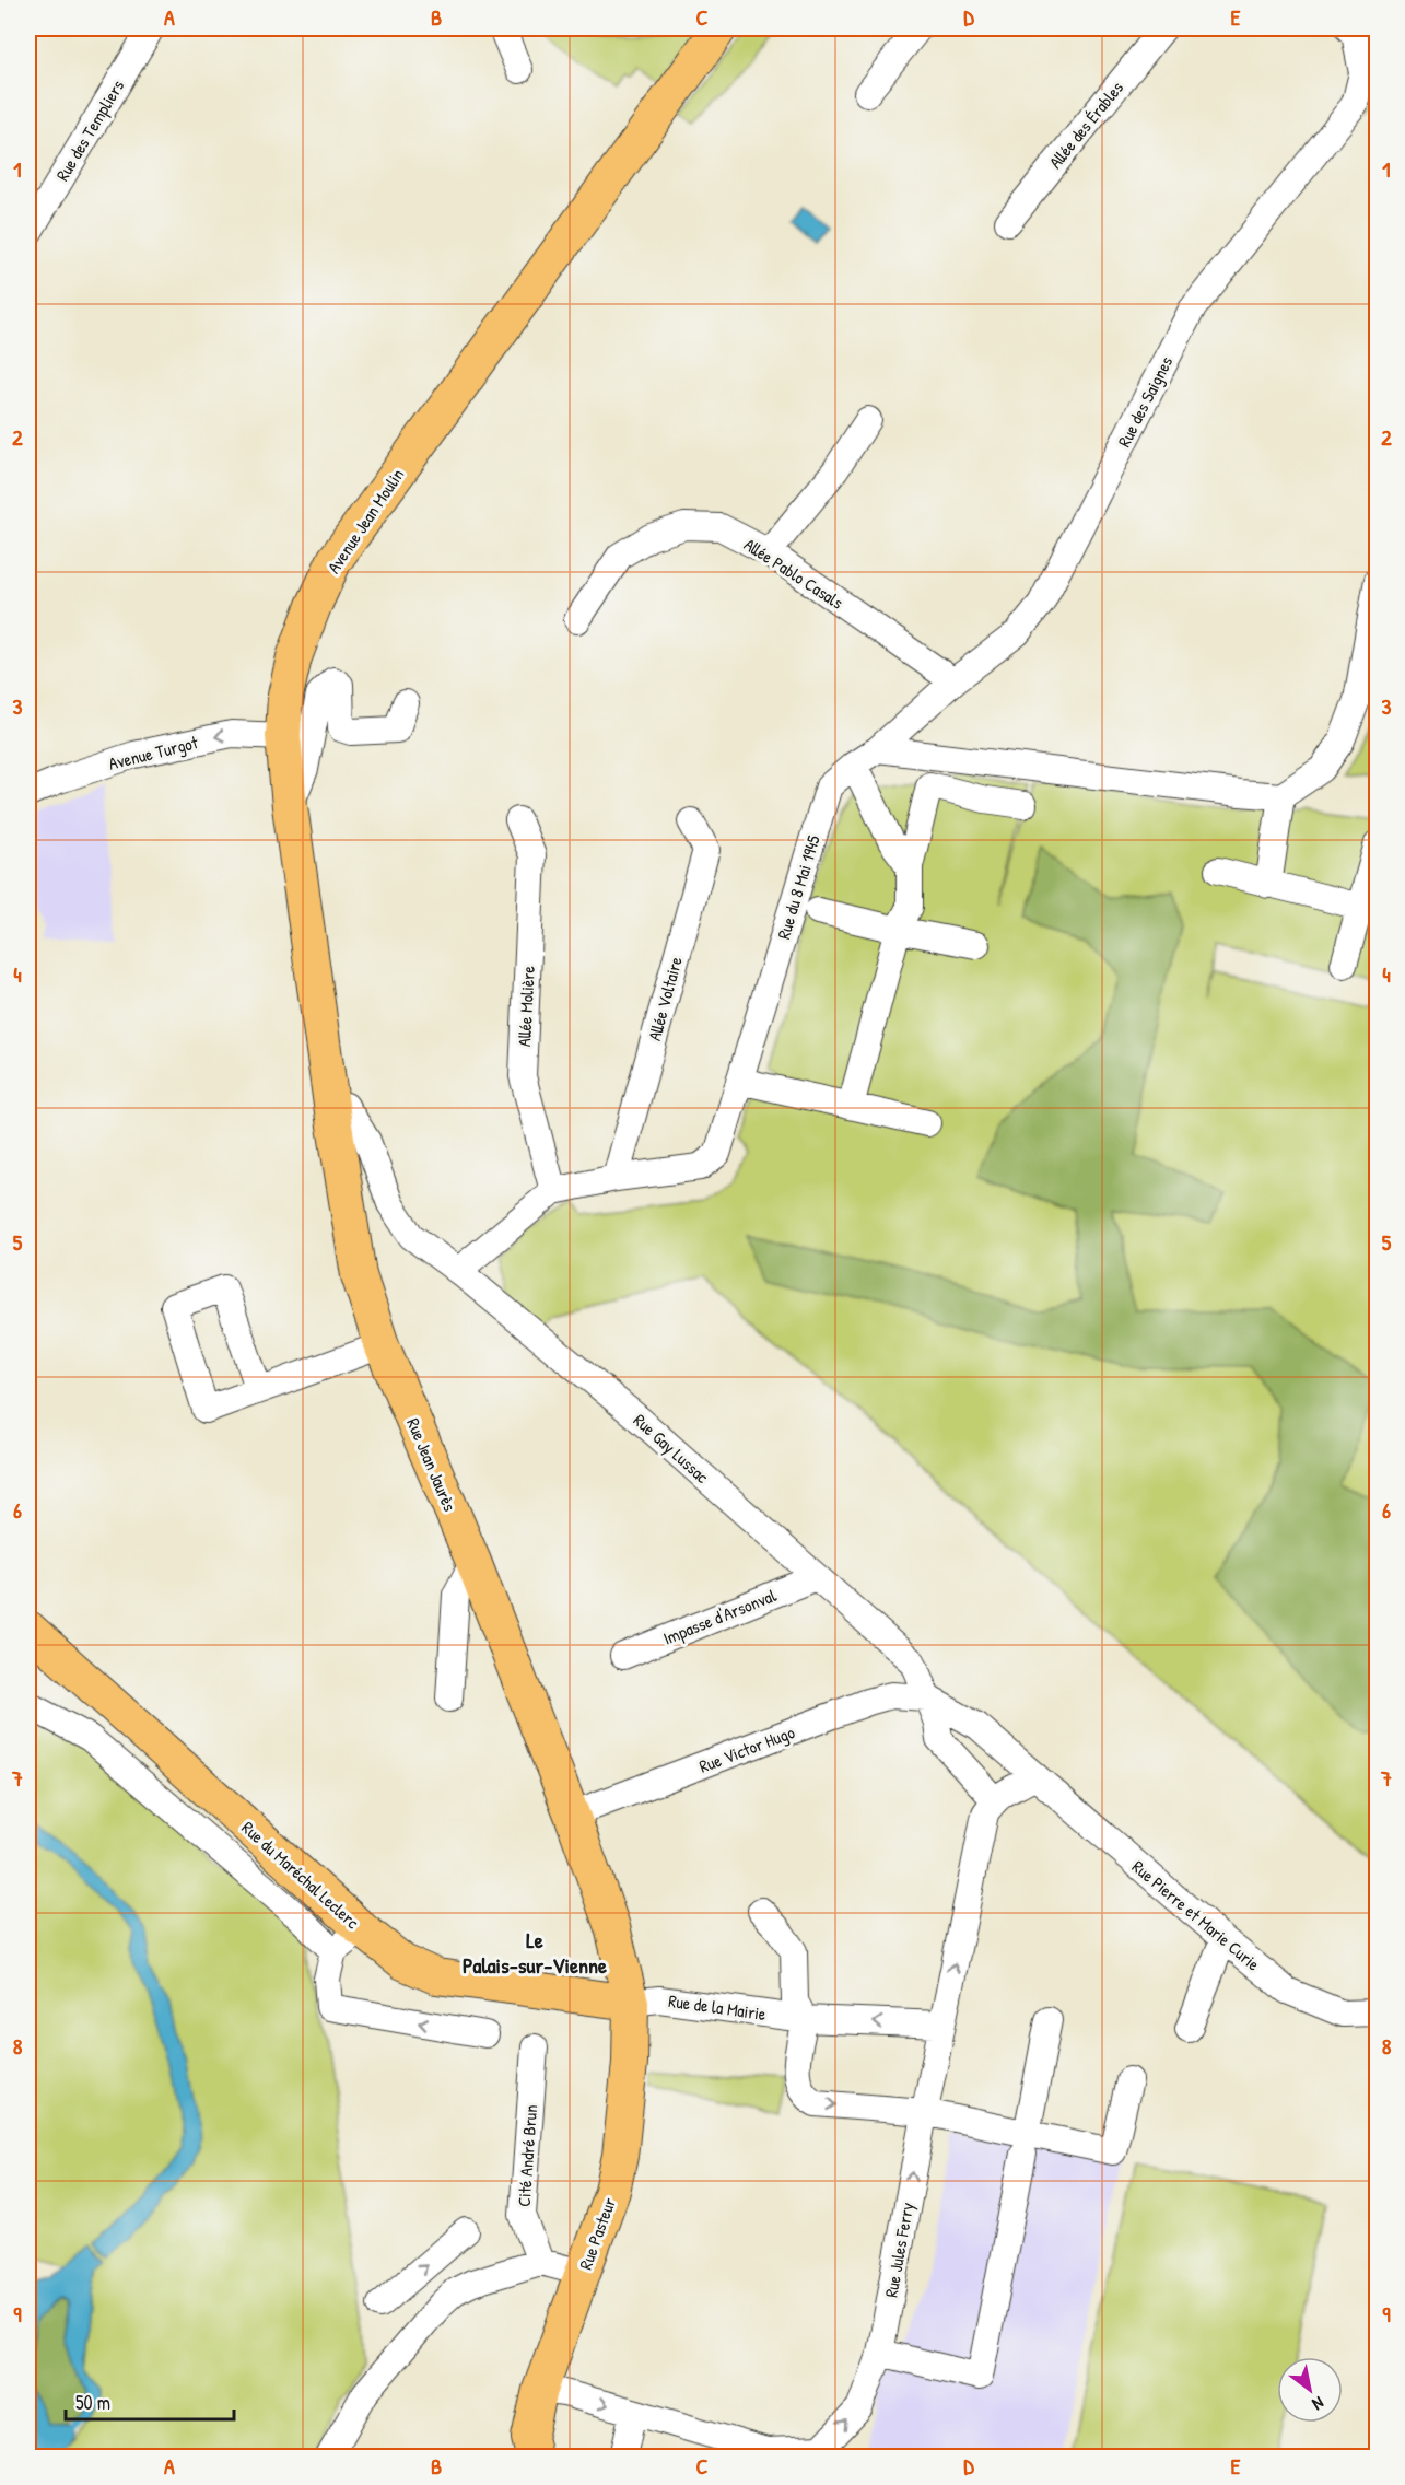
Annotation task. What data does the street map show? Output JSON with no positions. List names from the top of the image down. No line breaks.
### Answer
{"streets":{"main road":["Avenue Jean Moulin","Rue Jean Jaurès","Rue du Maréchal Leclerc","Rue Pasteur"],"street":["Allée des Érables","Rue des Templiers","Rue des Saignes","Allée Pablo Casals","Avenue Turgot","Rue du 8 Mai 1945","Allée Voltaire","Allée Molière","Rue Gay Lussac","Impasse d'Arsonval","Rue Victor Hugo","Rue Pierre et Marie Curie","Rue de la Mairie","Cité André Brun","Rue Jules Ferry"]},"crossings":[["Rue des Saignes","Allée Pablo Casals"],["Rue des Saignes","Rue du 8 Mai 1945"],["Avenue Jean Moulin","Avenue Turgot"],["Avenue Jean Moulin","Rue Gay Lussac"],["Avenue Jean Moulin","Rue Jean Jaurès"],["Rue du 8 Mai 1945","Allée Voltaire"],["Rue du 8 Mai 1945","Allée Molière"],["Rue du 8 Mai 1945","Rue Gay Lussac"],["Rue Gay Lussac","Rue Jean Jaurès"],["Rue Gay Lussac","Impasse d'Arsonval"],["Rue Gay Lussac","Rue Victor Hugo"],["Rue Gay Lussac","Rue Jules Ferry"],["Rue Jean Jaurès","Rue Victor Hugo"],["Rue Jean Jaurès","Rue Pasteur"],["Rue Victor Hugo","Rue Pasteur"],["Rue du Maréchal Leclerc","Rue de la Mairie"],["Rue du Maréchal Leclerc","Rue Pasteur"],["Rue de la Mairie","Rue Pasteur"],["Rue de la Mairie","Rue Jules Ferry"],["Rue Pasteur","Rue Jules Ferry"]],"one_way":["Avenue Turgot","Rue de la Mairie","Rue Jules Ferry"],"districts":["Le Palais-sur-Vienne"],"scale_bar":"50 m","north":"bottom right","grid":{"columns":["A","B","C","D","E"],"rows":["1","2","3","4","5","6","7","8","9"]}}
